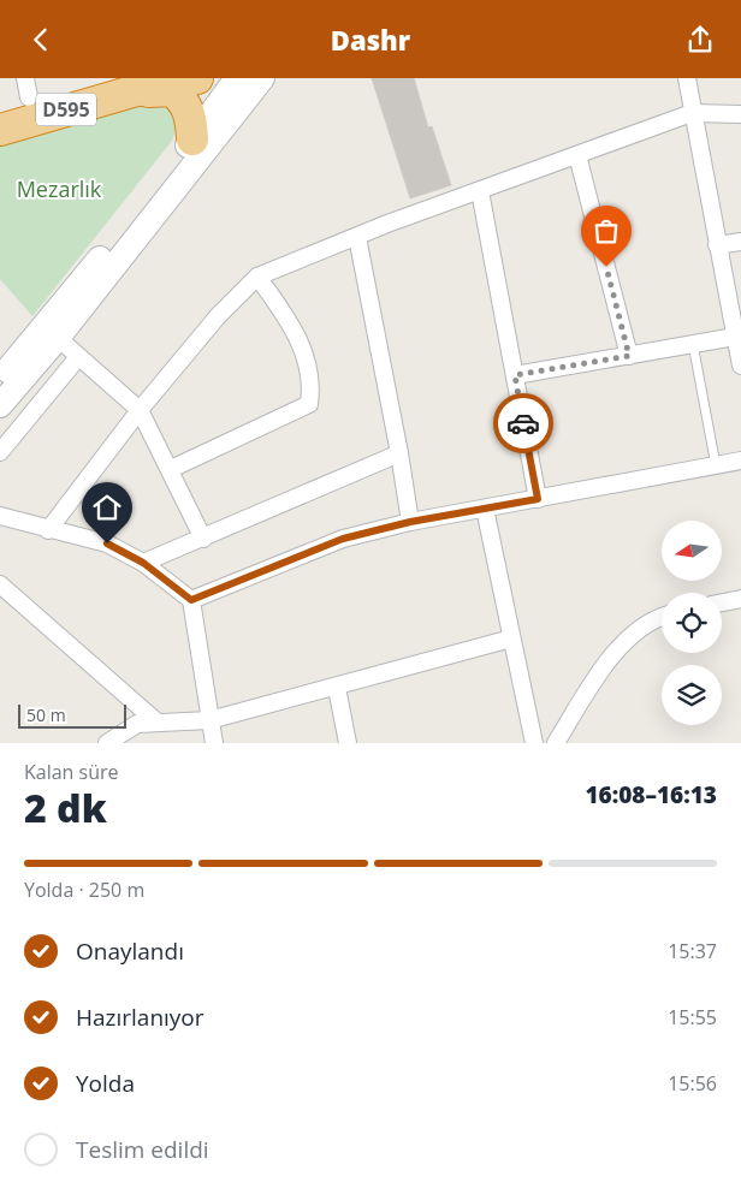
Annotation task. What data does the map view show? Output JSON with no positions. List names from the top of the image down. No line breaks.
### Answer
{"streets":{"highway":["D595"]},"parks":["Mezarlık"],"scale_bar":"50 m","north":"left","page":{"header":"Dashr","scale":"50 m","heading":["2 dk","Kalan süre","16:08–16:13"],"bar":"Yolda · 250 m","list":[["Onaylandı","15:37"],["Hazırlanıyor","15:55"],["Yolda","15:56"],"Teslim edildi"]}}
